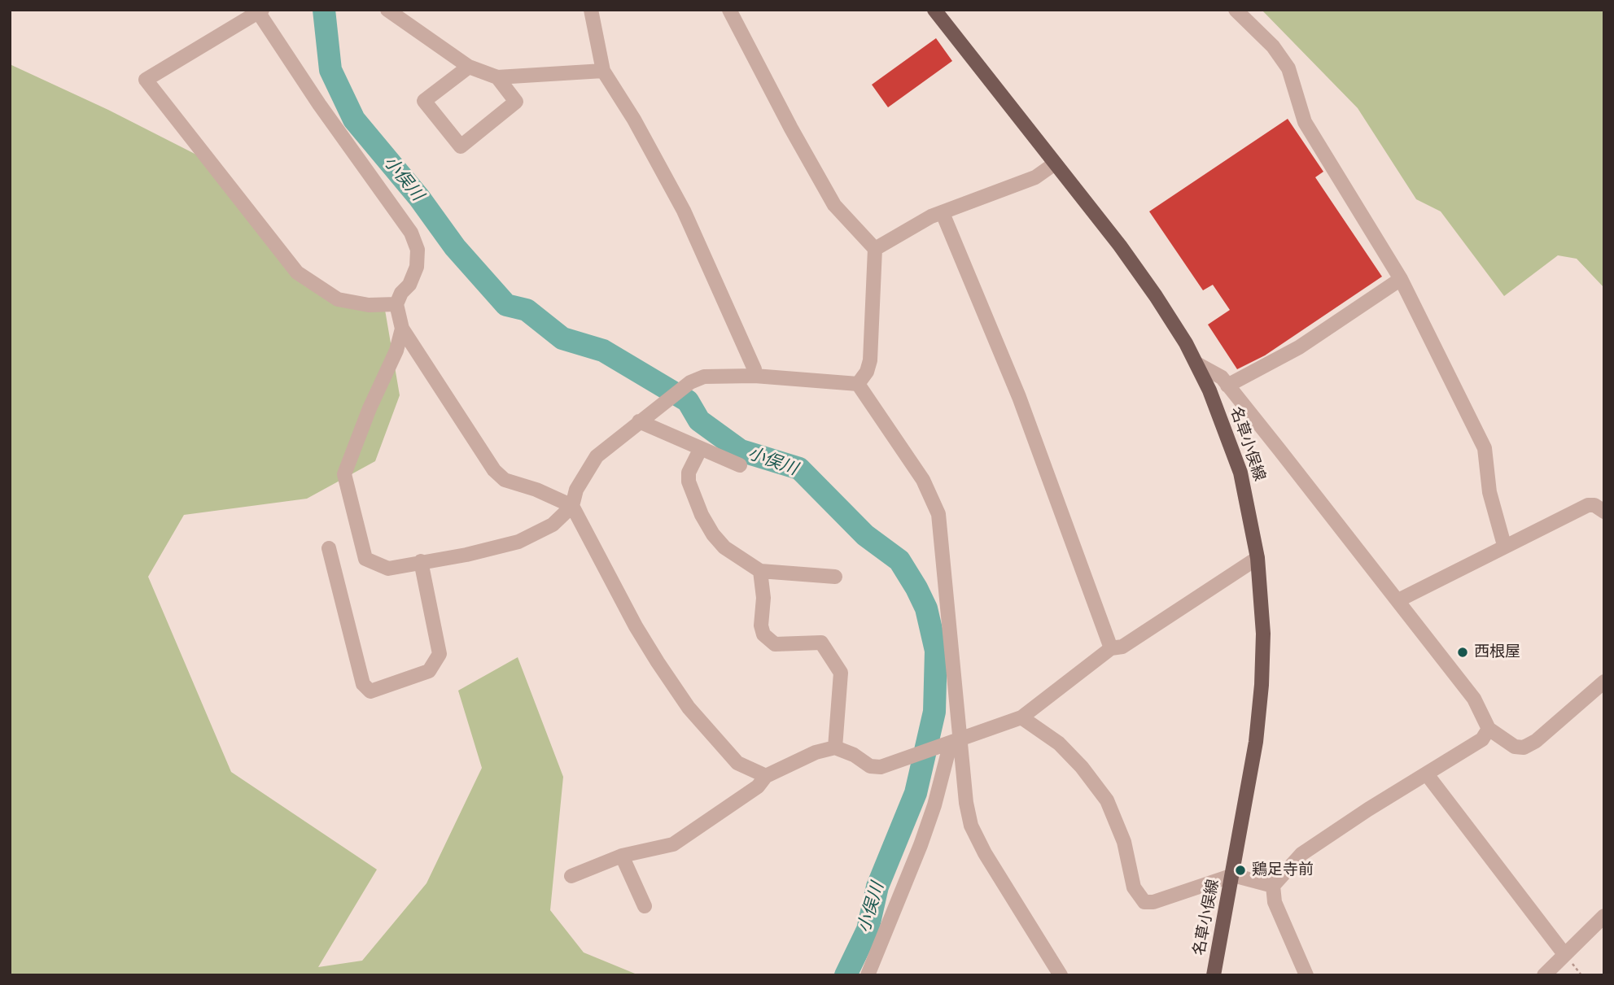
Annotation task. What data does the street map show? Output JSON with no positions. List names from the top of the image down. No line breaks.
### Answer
{"streets":{"main road":["名草小俣線"]},"water":["小俣川"],"places":["西根屋","鶏足寺前"]}
